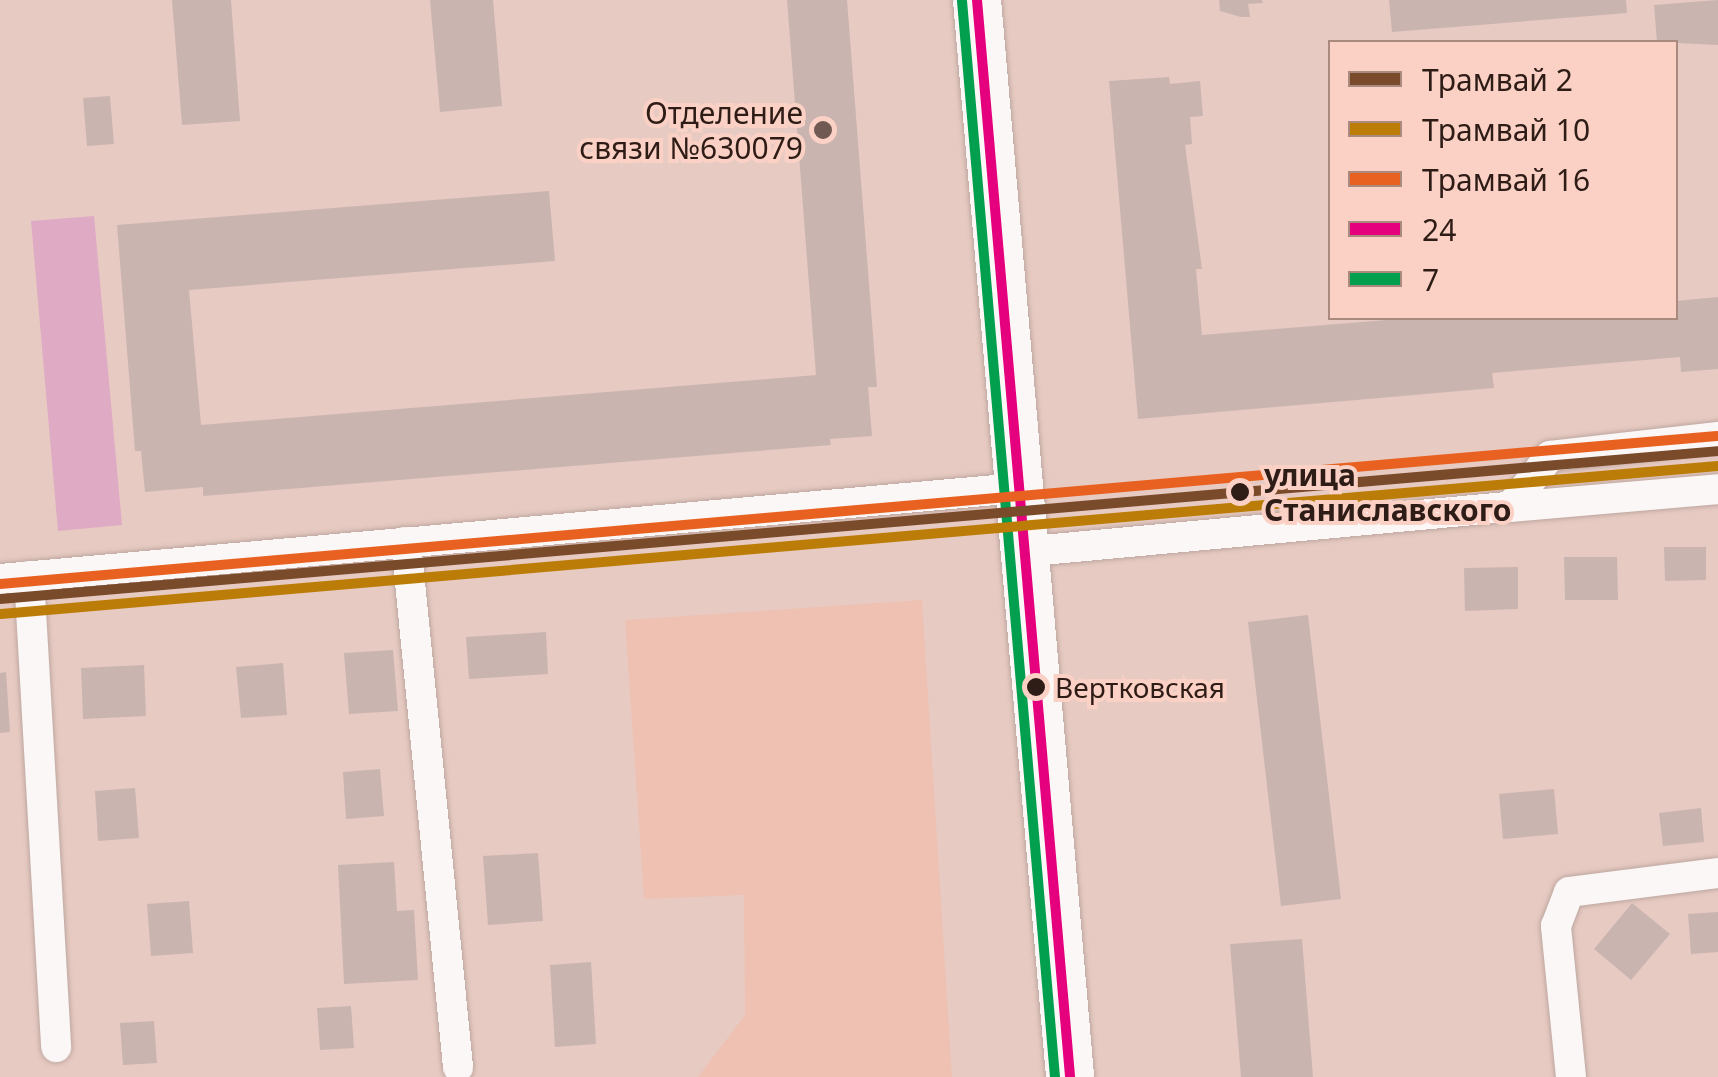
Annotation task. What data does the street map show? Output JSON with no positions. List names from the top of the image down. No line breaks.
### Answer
{"places":["Отделение связи №630079","улица Станиславского","Вертковская"],"lines":["transit line 24","transit line 7","tram line 16","tram line 2","tram line 10"],"legend":["Трамвай 2","Трамвай 10","Трамвай 16","24","7"]}
